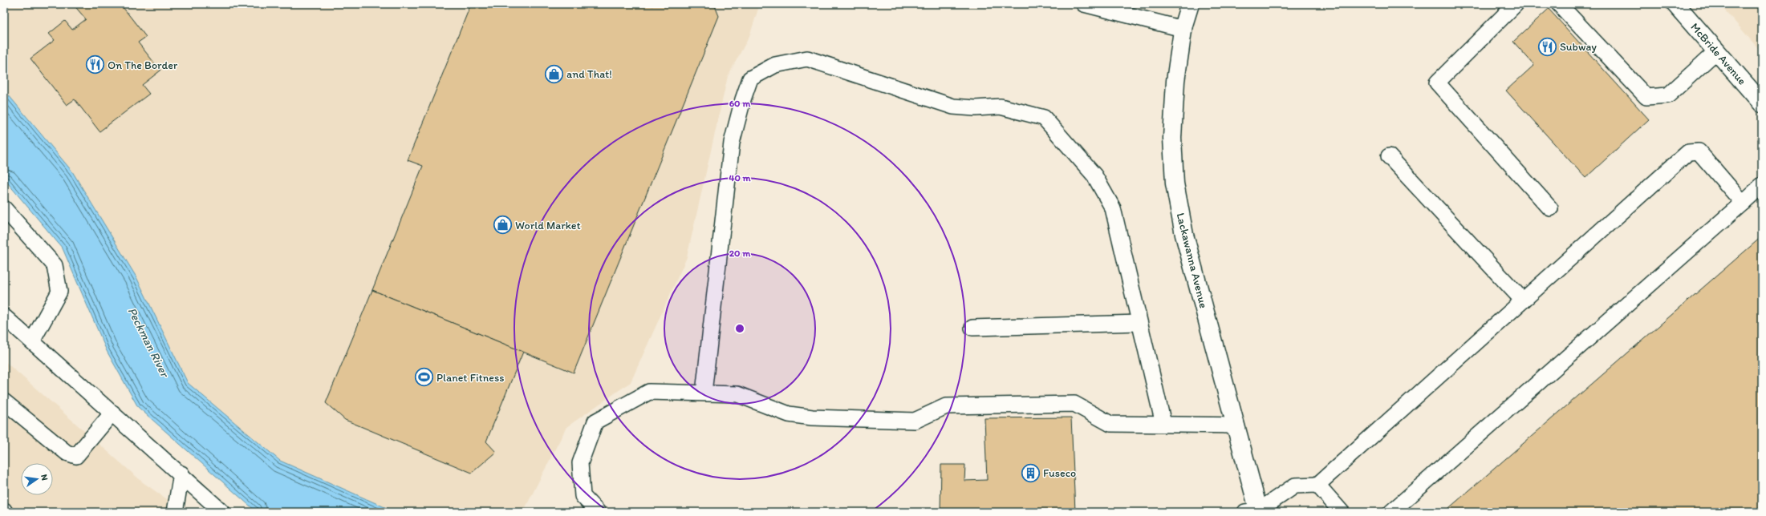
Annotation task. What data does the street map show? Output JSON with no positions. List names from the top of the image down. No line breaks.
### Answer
{"streets":{"street":["McBride Avenue","Lackawanna Avenue"]},"water":["Peckman River"],"places":{"restaurant":["Subway","On The Border"],"shop":["and That!","World Market"],"sports":["Planet Fitness"],"building":["Fuseco"]},"north":"right","rings":["60 m","40 m","20 m"]}
